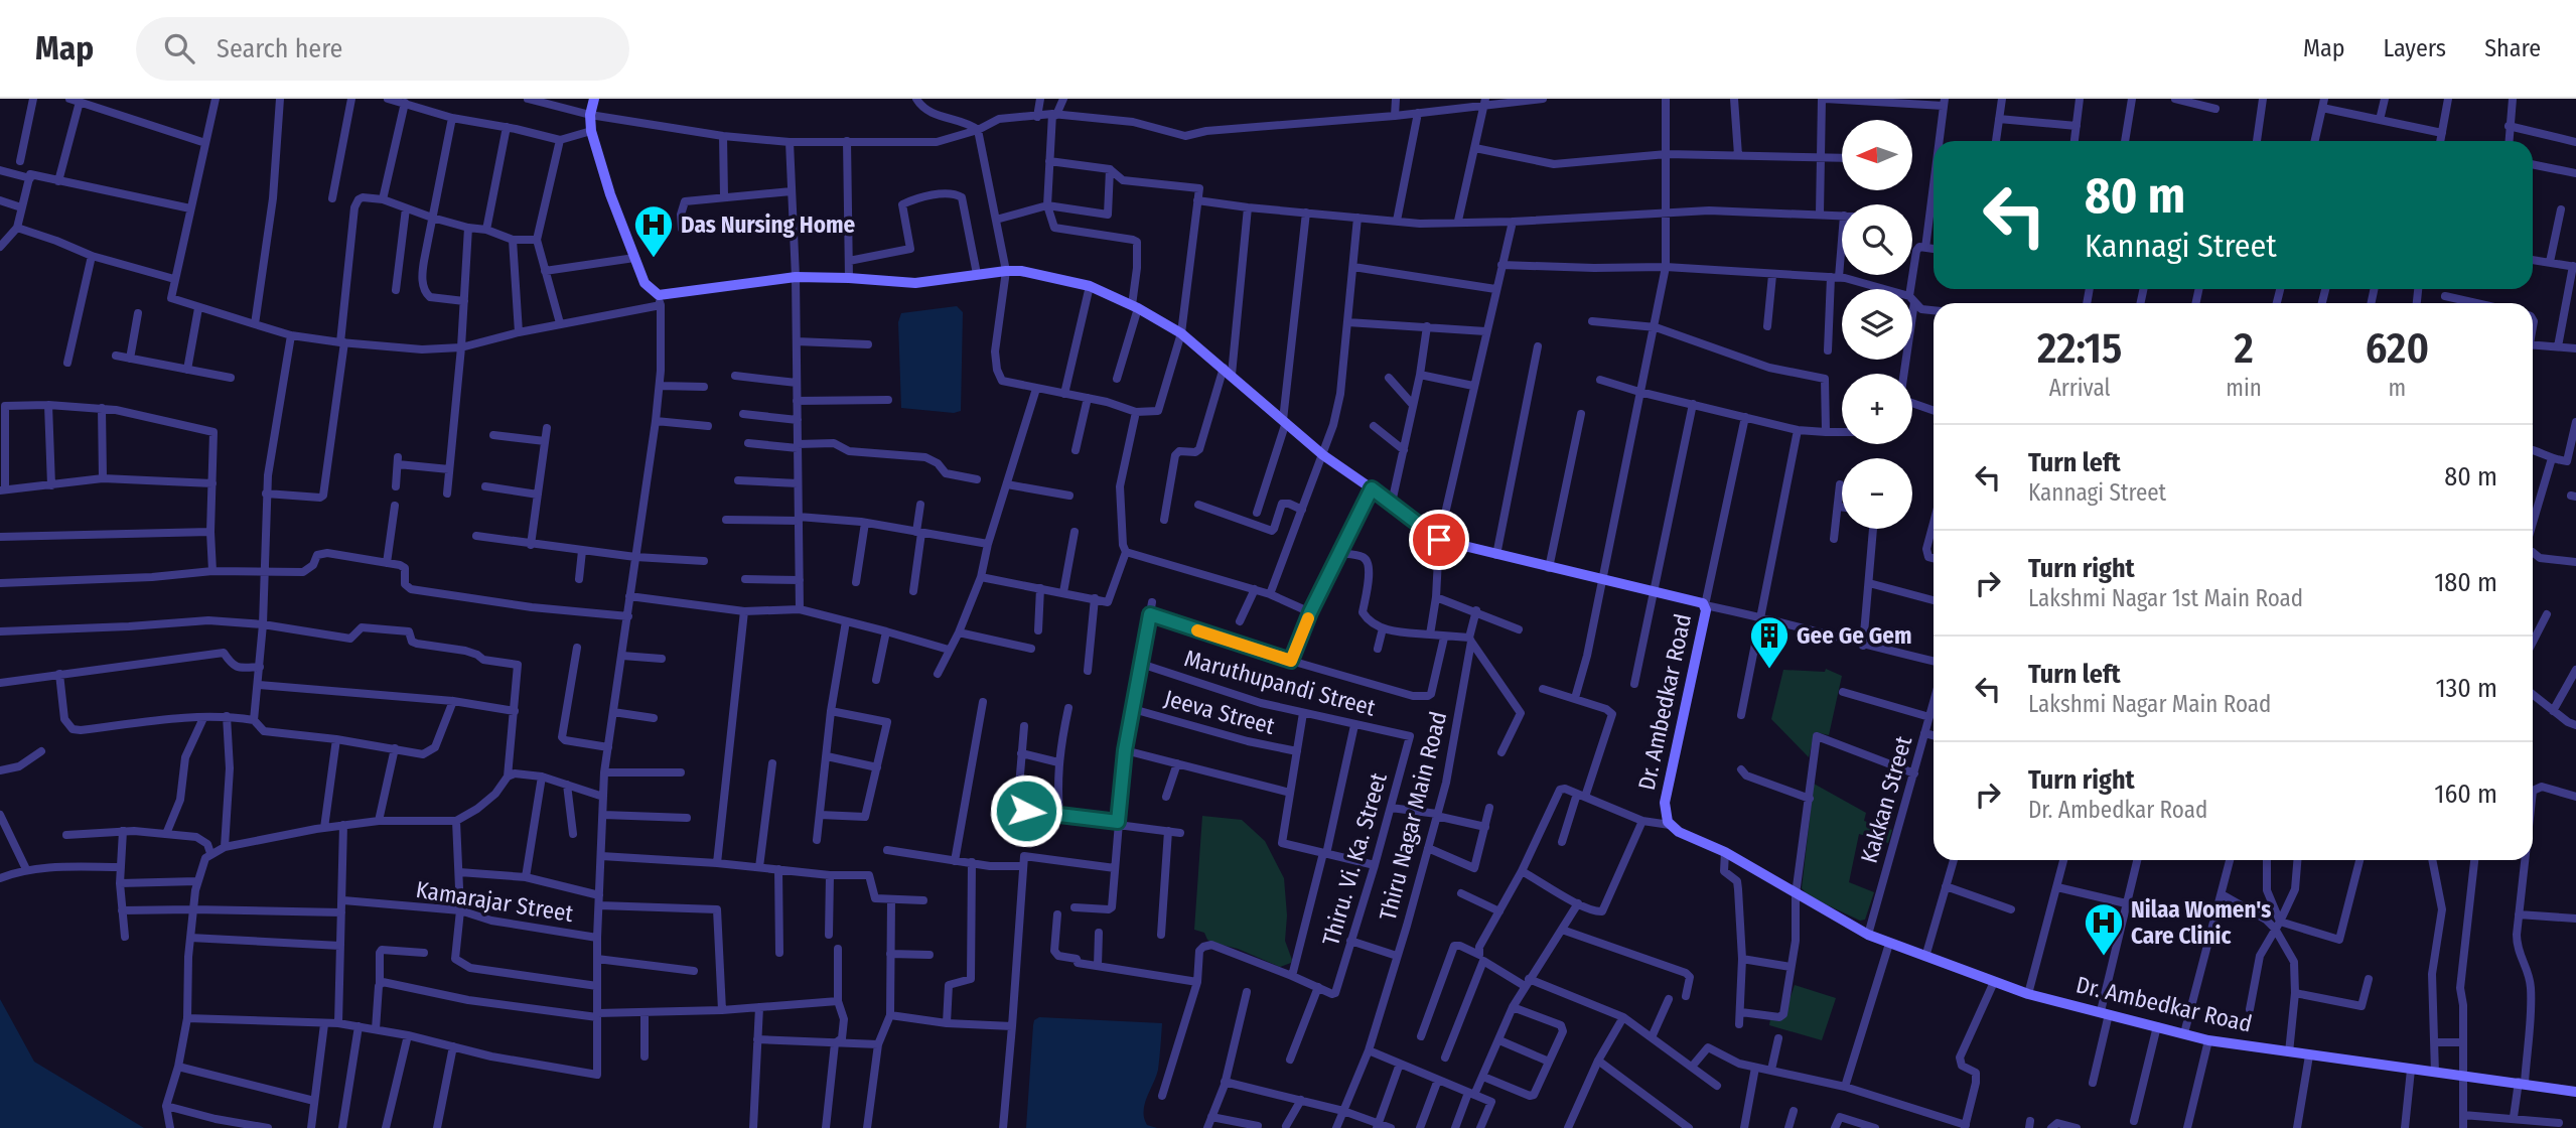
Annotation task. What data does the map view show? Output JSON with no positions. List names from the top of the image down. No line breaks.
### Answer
{"streets":{"street":["Maruthupandi Street","Dr. Ambedkar Road","Jeeva Street","Kakkan Street","Thiru Nagar Main Road","Thiru. Vi. Ka. Street","Kamarajar Street"]},"crossings":[["Maruthupandi Street","Thiru. Vi. Ka. Street"],["Dr. Ambedkar Road","Kakkan Street"]],"places":{"hospital":["Das Nursing Home","Nilaa Women's Care Clinic"],"building":["Gee Ge Gem"]},"north":"left","page":{"header":"Map","search":"Search here","nav":["Map","Layers","Share"],"map_buttons":["+","−"],"turn":["80 m","Kannagi Street"],"eta":["22:15","Arrival","2","min","620","m"],"list":[{"name":"Turn left","note":"Kannagi Street","value":"80 m"},{"name":"Turn right","note":"Lakshmi Nagar 1st Main Road","value":"180 m"},{"name":"Turn left","note":"Lakshmi Nagar Main Road","value":"130 m"},{"name":"Turn right","note":"Dr. Ambedkar Road","value":"160 m"}]}}
